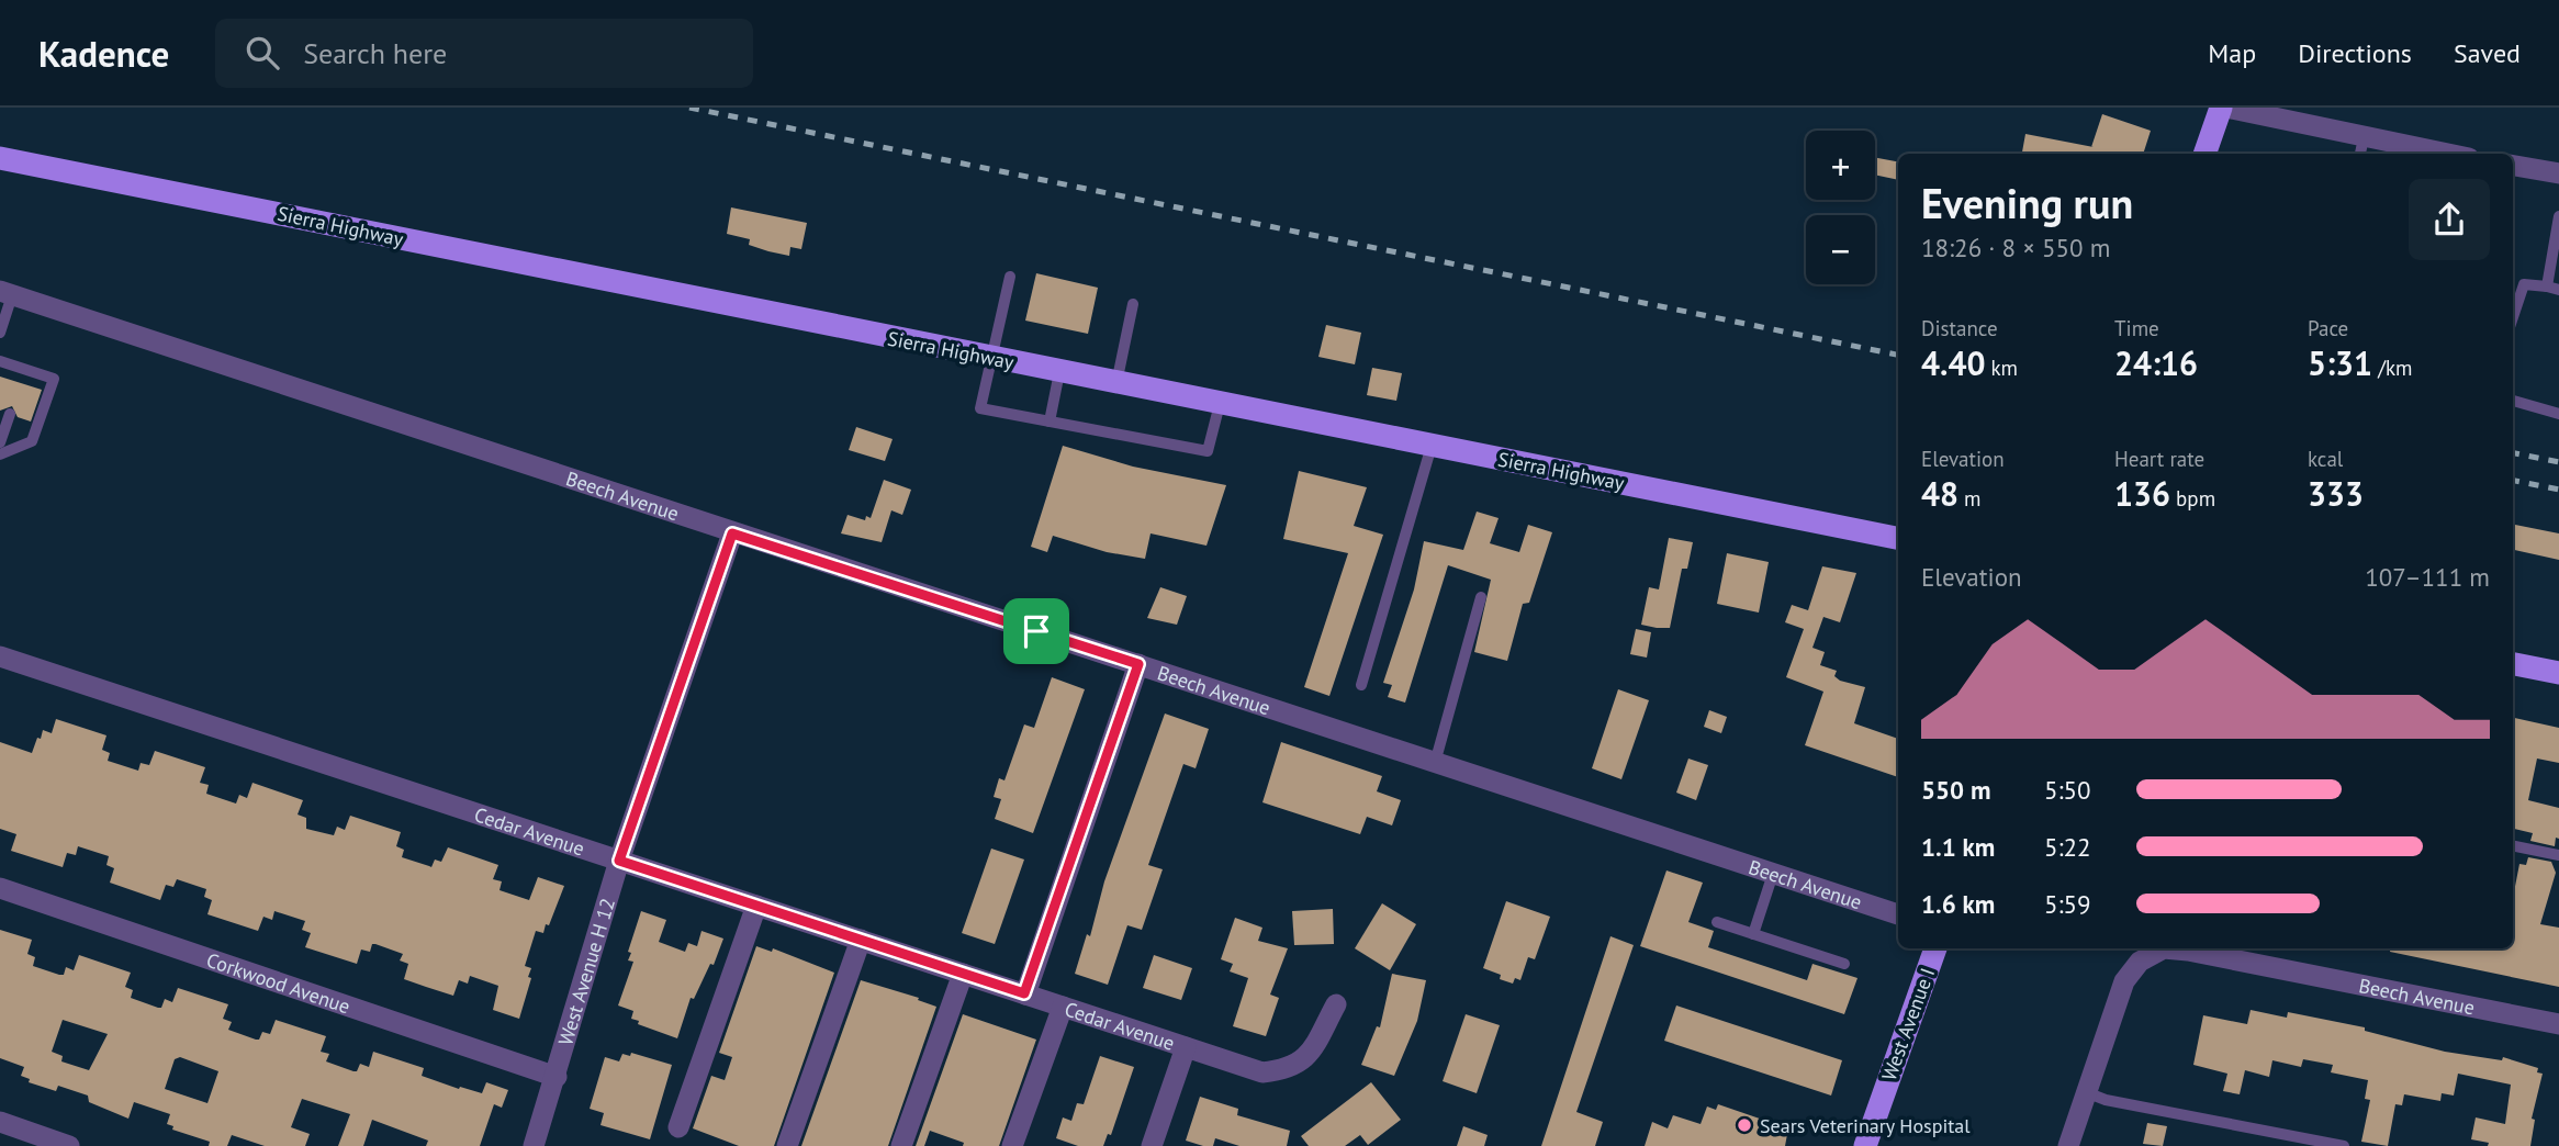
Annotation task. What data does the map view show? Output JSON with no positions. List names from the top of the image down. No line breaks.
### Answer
{"streets":{"main road":["Sierra Highway","West Avenue I"],"street":["Beech Avenue","Cedar Avenue","West Avenue H 12","Corkwood Avenue"]},"crossings":[["Beech Avenue","West Avenue H 12"],["Cedar Avenue","West Avenue H 12"],["West Avenue H 12","Corkwood Avenue"]],"places":["Sears Veterinary Hospital"],"page":{"header":"Kadence","search":"Search here","nav":["Map","Directions","Saved"],"map_buttons":["+","−"],"heading":["Evening run","18:26 · 8 × 550 m"],"stats":[["Distance","4.40 km"],["Time","24:16"],["Pace","5:31 /km"],["Elevation","48 m"],["Heart rate","136 bpm"],["kcal","333"]],"chart":["Elevation","107–111 m"],"list":[{"name":"550 m","note":"5:50"},{"name":"1.1 km","note":"5:22"},{"name":"1.6 km","note":"5:59"}]}}
